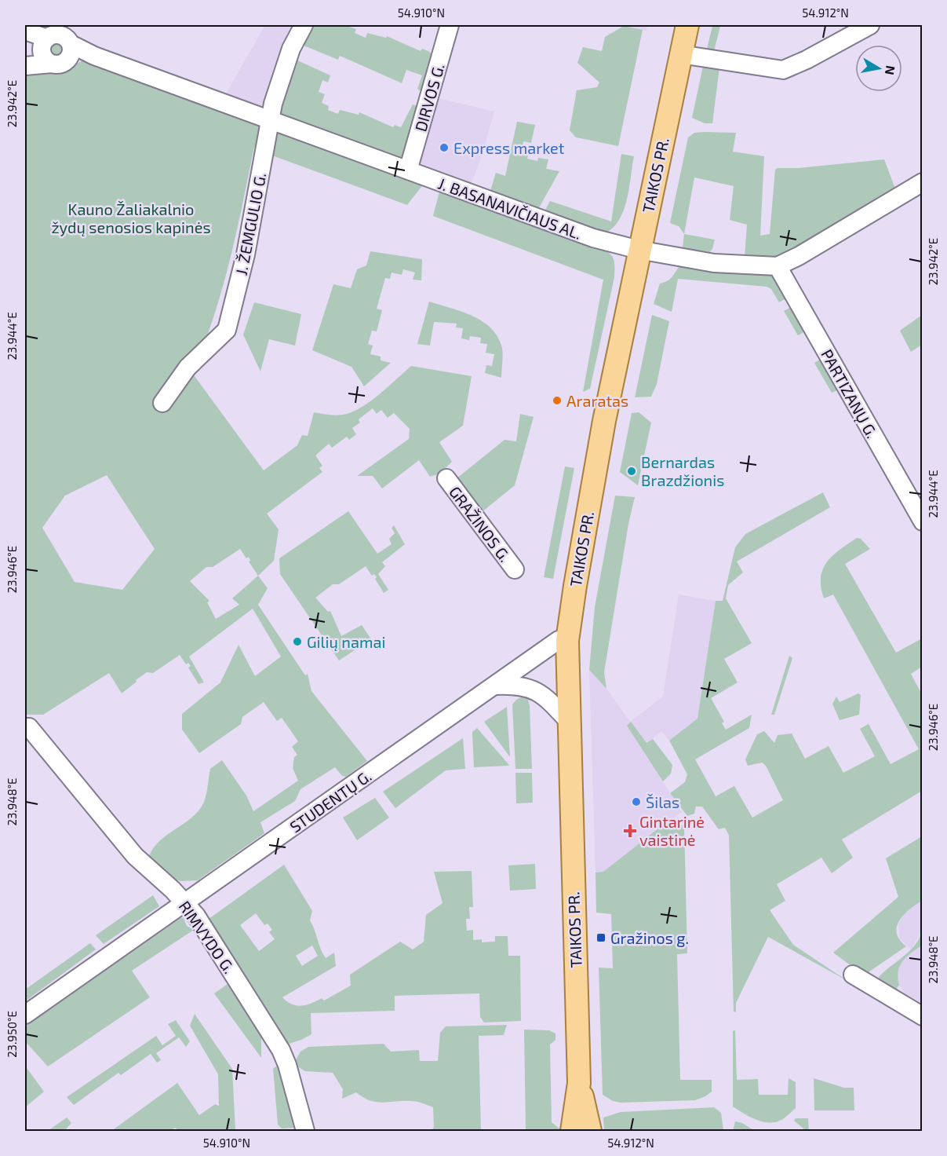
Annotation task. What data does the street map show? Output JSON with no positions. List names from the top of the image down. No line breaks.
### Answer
{"streets":{"main road":["TAIKOS PR."],"street":["DIRVOS G.","J. BASANAVIČIAUS AL.","J. ŽEMGULIO G.","PARTIZANŲ G.","GRAŽINOS G.","STUDENTŲ G.","RIMVYDO G."]},"crossings":[["DIRVOS G.","J. BASANAVIČIAUS AL."],["TAIKOS PR.","J. BASANAVIČIAUS AL."],["TAIKOS PR.","STUDENTŲ G."],["J. BASANAVIČIAUS AL.","J. ŽEMGULIO G."],["J. BASANAVIČIAUS AL.","PARTIZANŲ G."],["STUDENTŲ G.","RIMVYDO G."]],"parks":["Kauno Žaliakalnio žydų senosios kapinės"],"places":{"other":["Express market","Araratas","Bernardas Brazdžionis","Gilių namai","Šilas"],"health":["Gintarinė vaistinė"],"transit":["Gražinos g."]},"north":"right","coordinates":["54.910°N","54.912°N","23.942°E","23.944°E","23.946°E","23.948°E","23.950°E"]}
